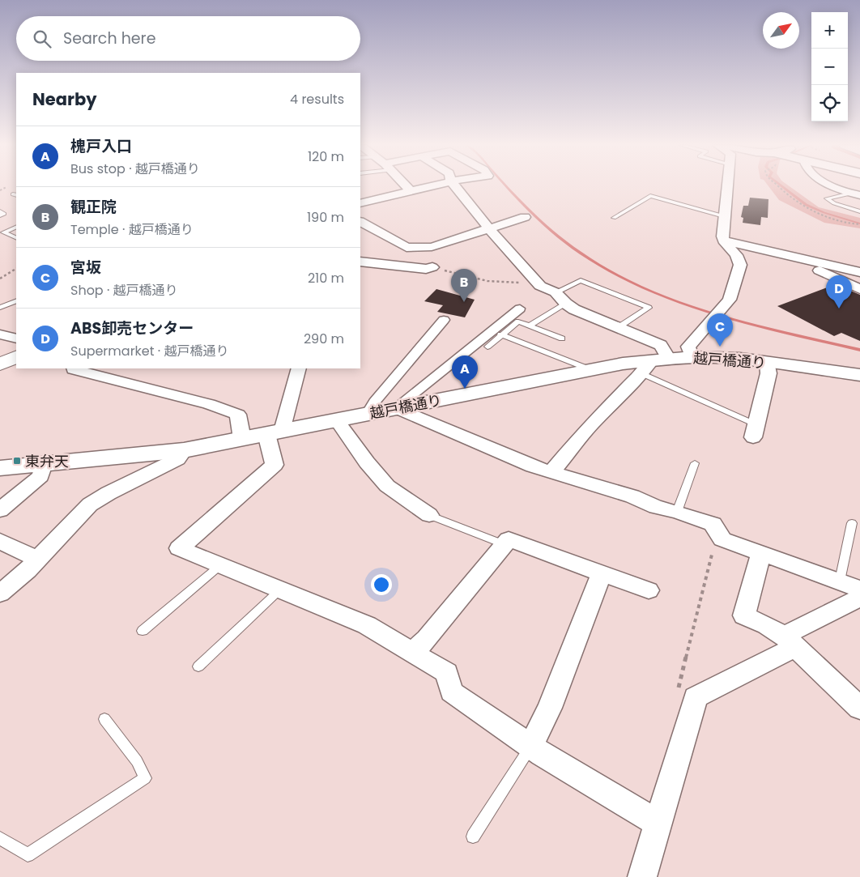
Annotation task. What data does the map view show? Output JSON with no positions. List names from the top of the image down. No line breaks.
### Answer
{"streets":{"street":["越戸橋通り"]},"places":{"transit":["東弁天"]},"north":"top right","page":{"map_buttons":["+","−"],"search":"Search here","heading":["Nearby","4 results"],"list":[{"mark":"A","name":"槐戸入口","note":"Bus stop · 越戸橋通り","value":"120 m"},{"mark":"B","name":"観正院","note":"Temple · 越戸橋通り","value":"190 m"},{"mark":"C","name":"宮坂","note":"Shop · 越戸橋通り","value":"210 m"},{"mark":"D","name":"ABS卸売センター","note":"Supermarket · 越戸橋通り","value":"290 m"}],"pins":["B","D","C","A"]}}
